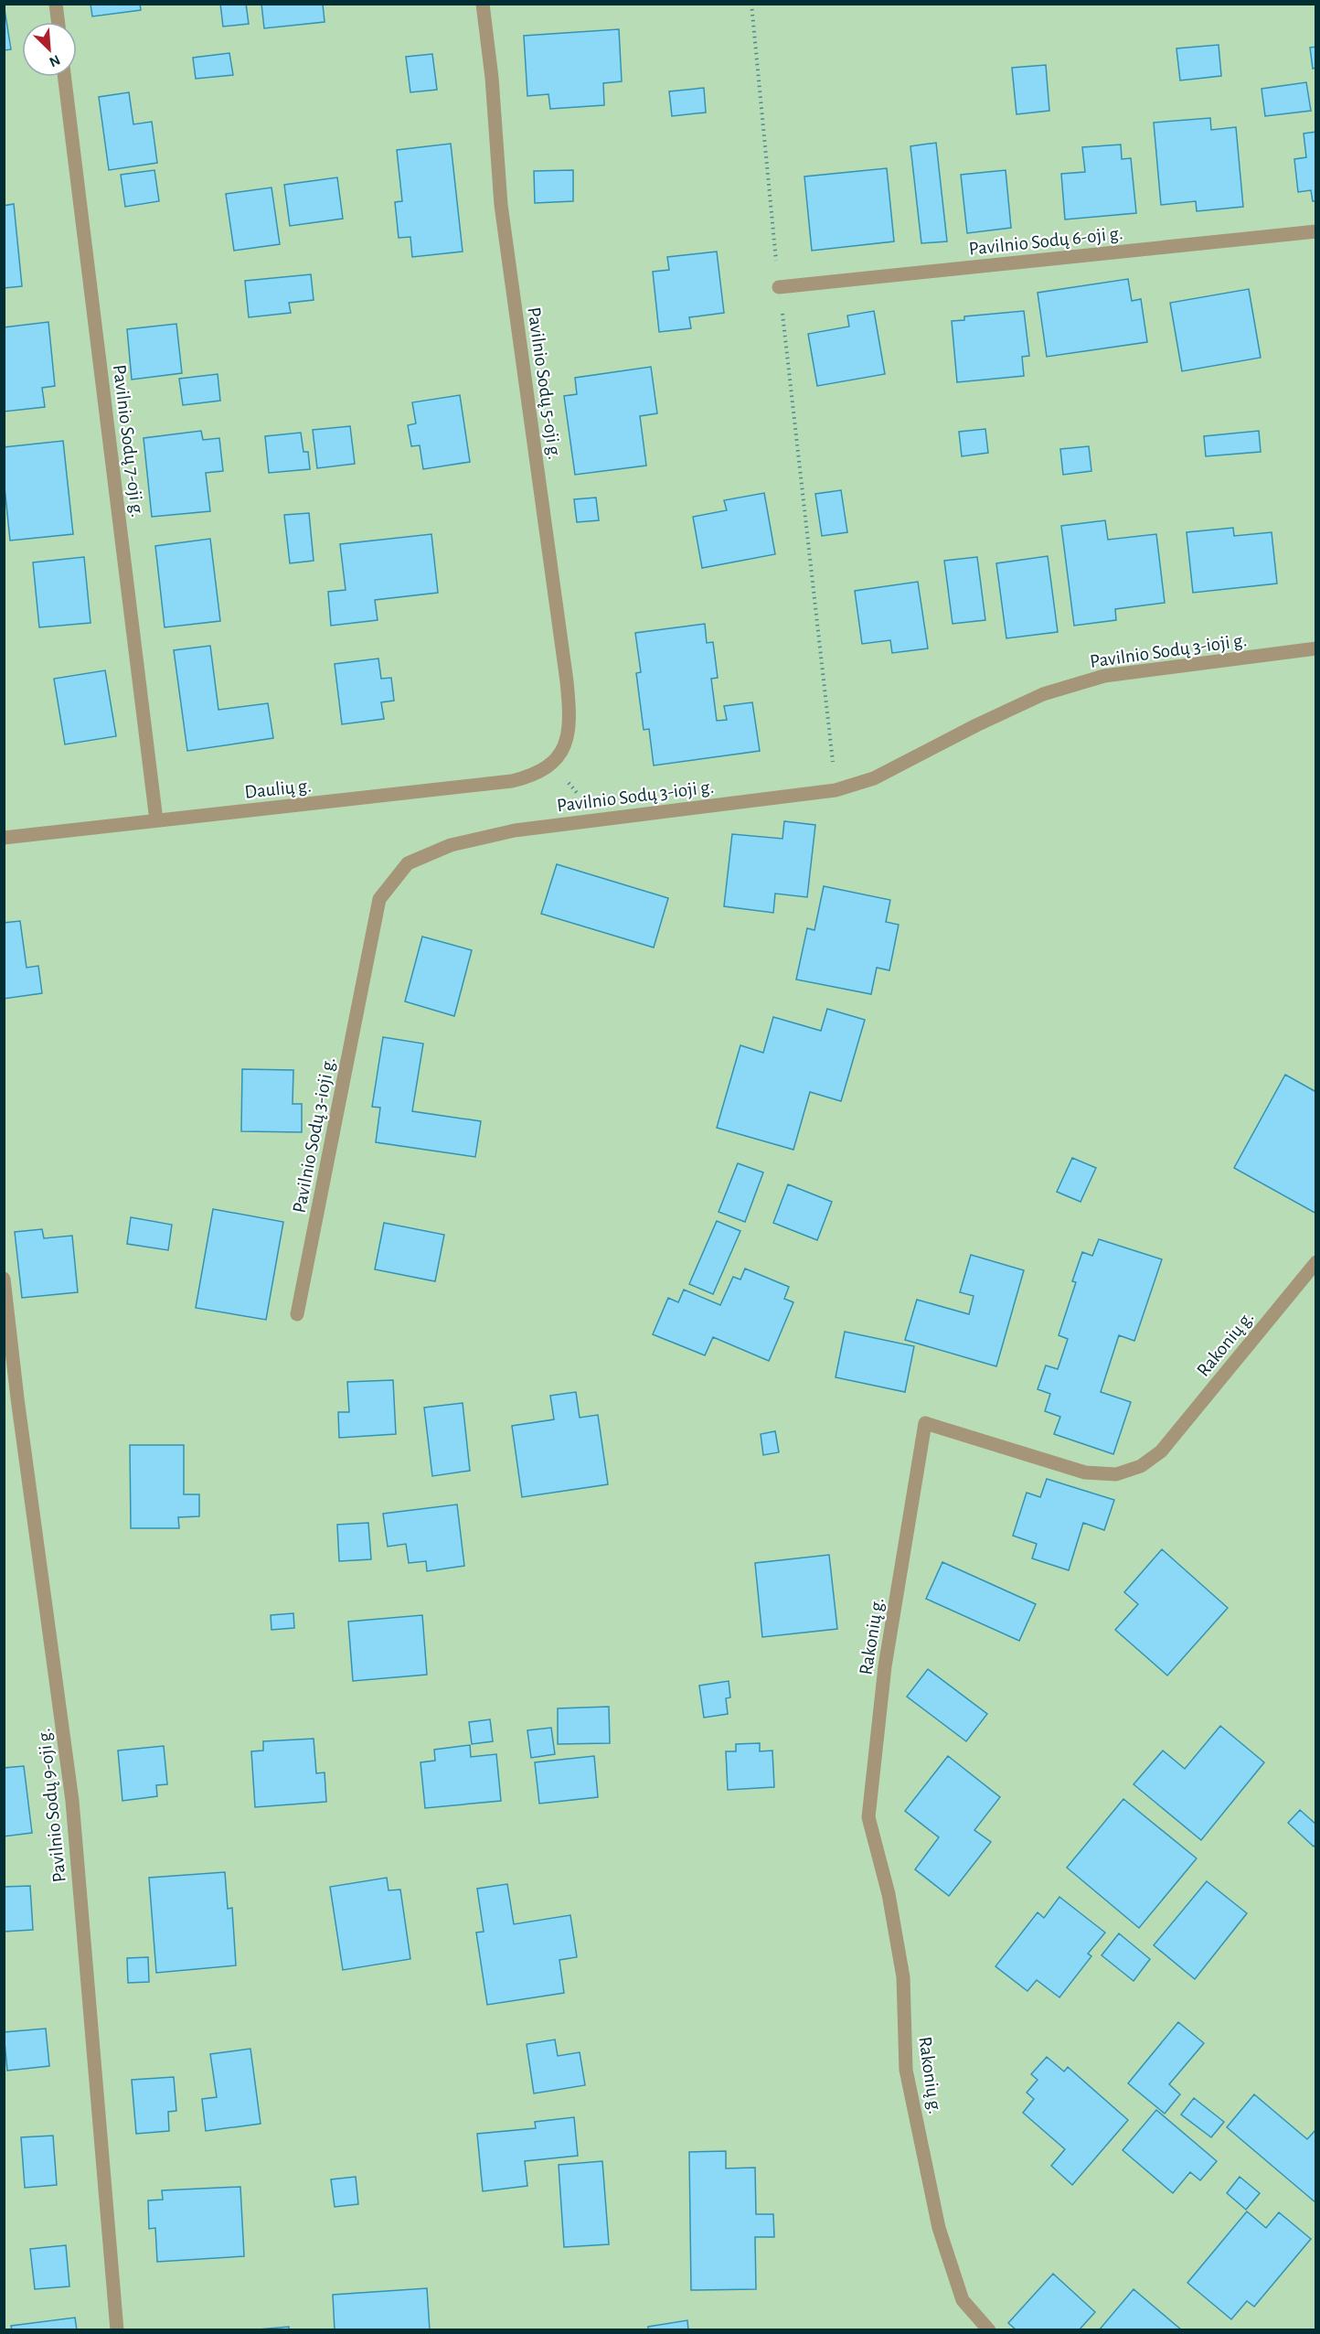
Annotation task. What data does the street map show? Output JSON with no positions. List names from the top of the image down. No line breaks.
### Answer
{"streets":{"street":["Pavilnio Sodų 6-oji g.","Pavilnio Sodų 5-oji g.","Pavilnio Sodų 7-oji g.","Pavilnio Sodų 3-ioji g.","Daulių g.","Rakonių g.","Pavilnio Sodų 9-oji g."]},"crossings":[["Pavilnio Sodų 5-oji g.","Daulių g."],["Pavilnio Sodų 7-oji g.","Daulių g."]],"north":"bottom right"}
